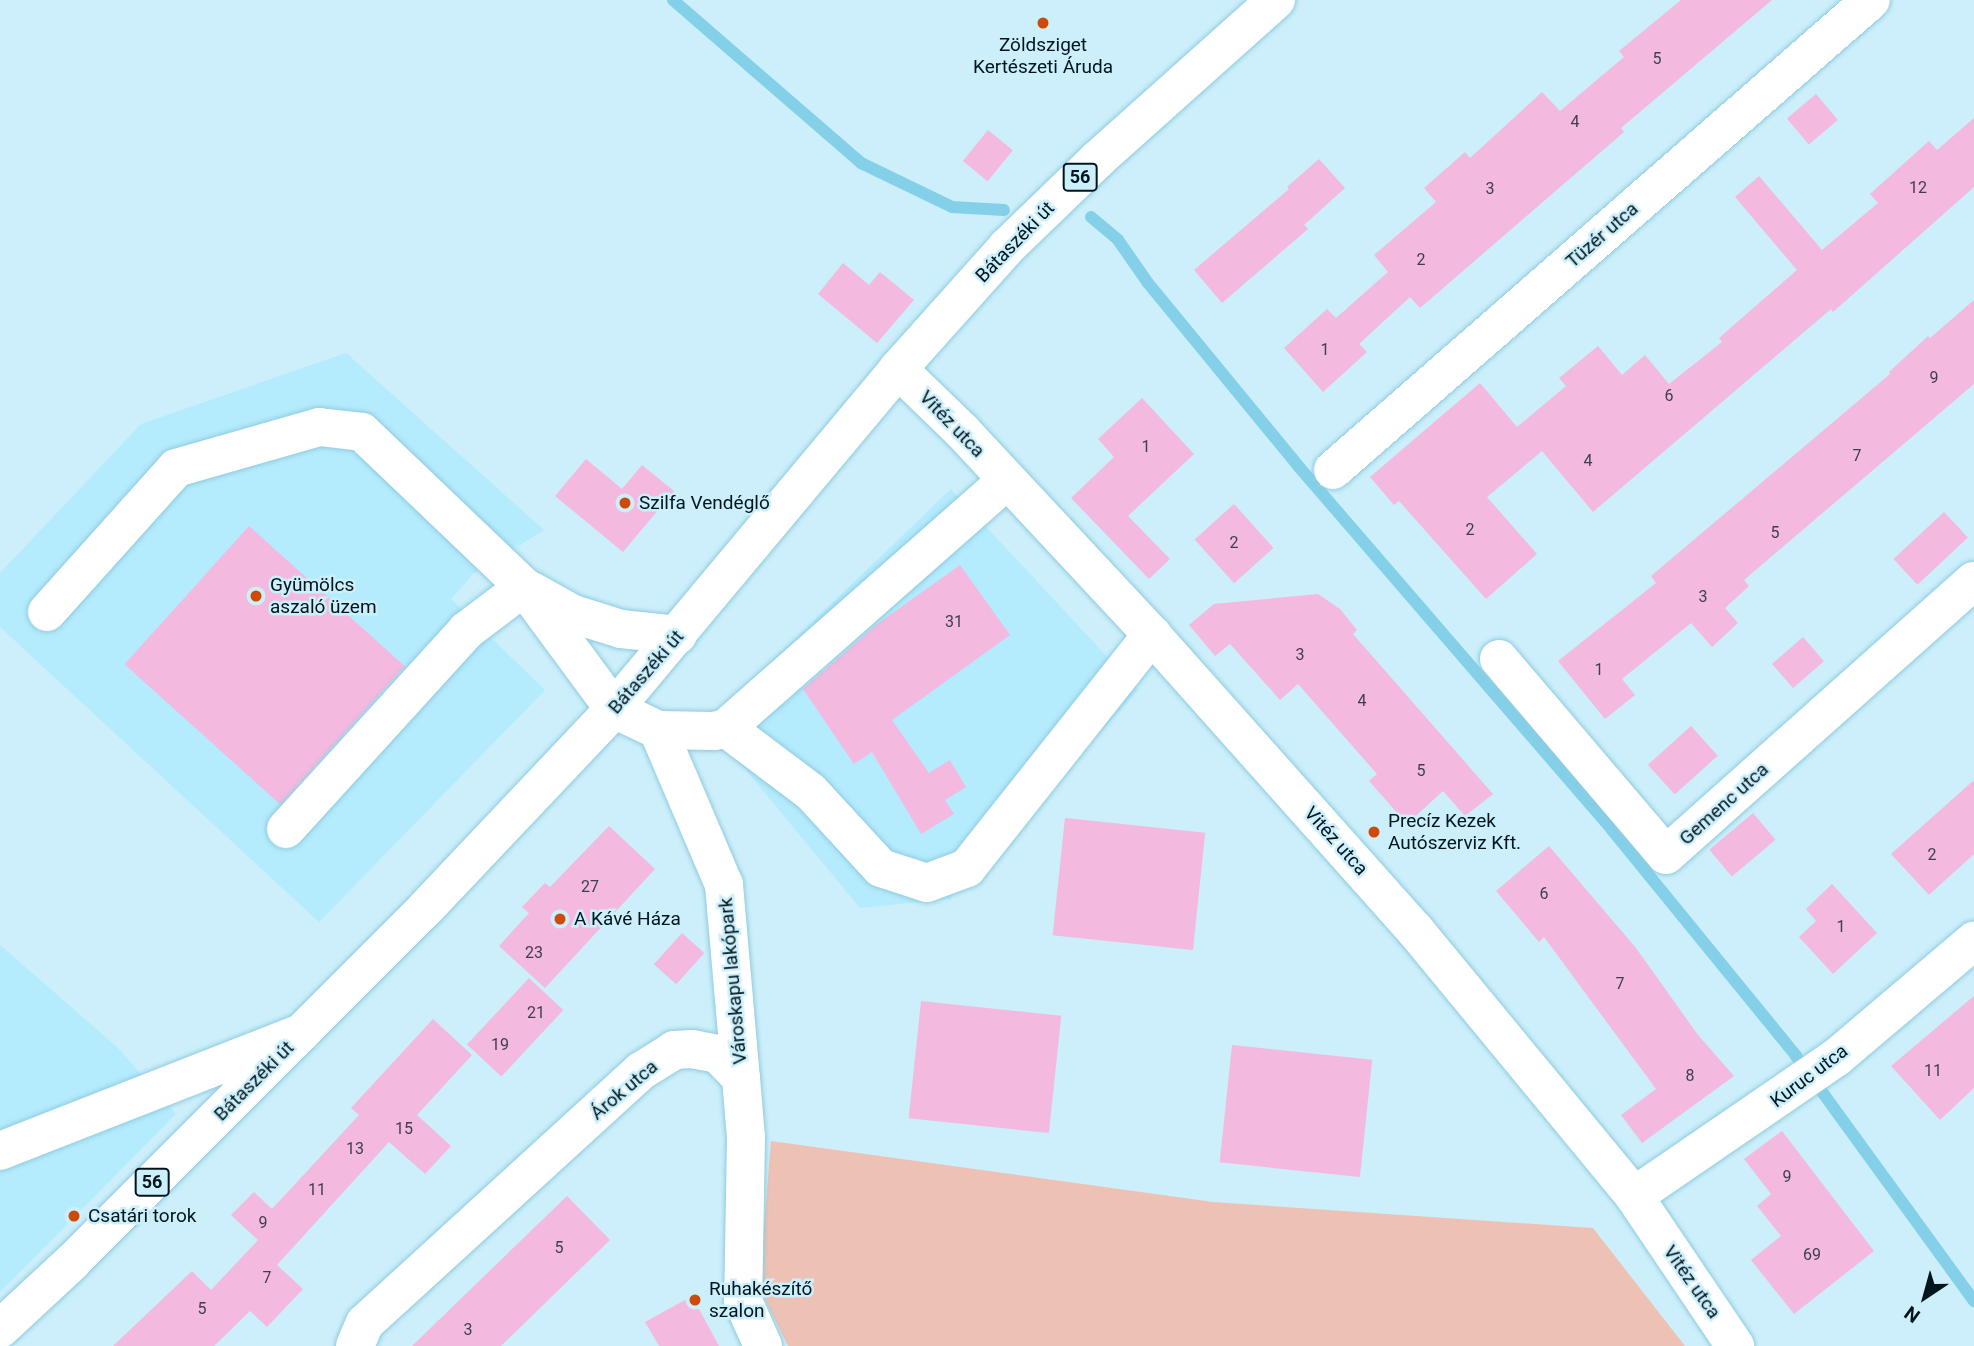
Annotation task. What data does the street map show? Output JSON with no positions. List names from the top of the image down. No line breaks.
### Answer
{"streets":{"street":["56","Tüzér utca","Bátaszéki út","Vitéz utca","Gemenc utca","Városkapu lakópark","Kuruc utca","Árok utca"]},"crossings":[["Bátaszéki út","Vitéz utca"],["Vitéz utca","Kuruc utca"],["Városkapu lakópark","Árok utca"]],"places":["Zöldsziget Kertészeti Áruda","Szilfa Vendéglő","Gyümölcs aszaló üzem","Precíz Kezek Autószerviz Kft.","A Kávé Háza","Csatári torok","Ruhakészítő szalon"],"house_numbers":["5","4","12","3","2","1","9","6","1","7","4","2","5","2","3","31","3","1","4","5","2","27","6","1","23","7","21","19","11","8","15","13","9","11","9","5","69","7","5","3"],"north":"bottom left"}
